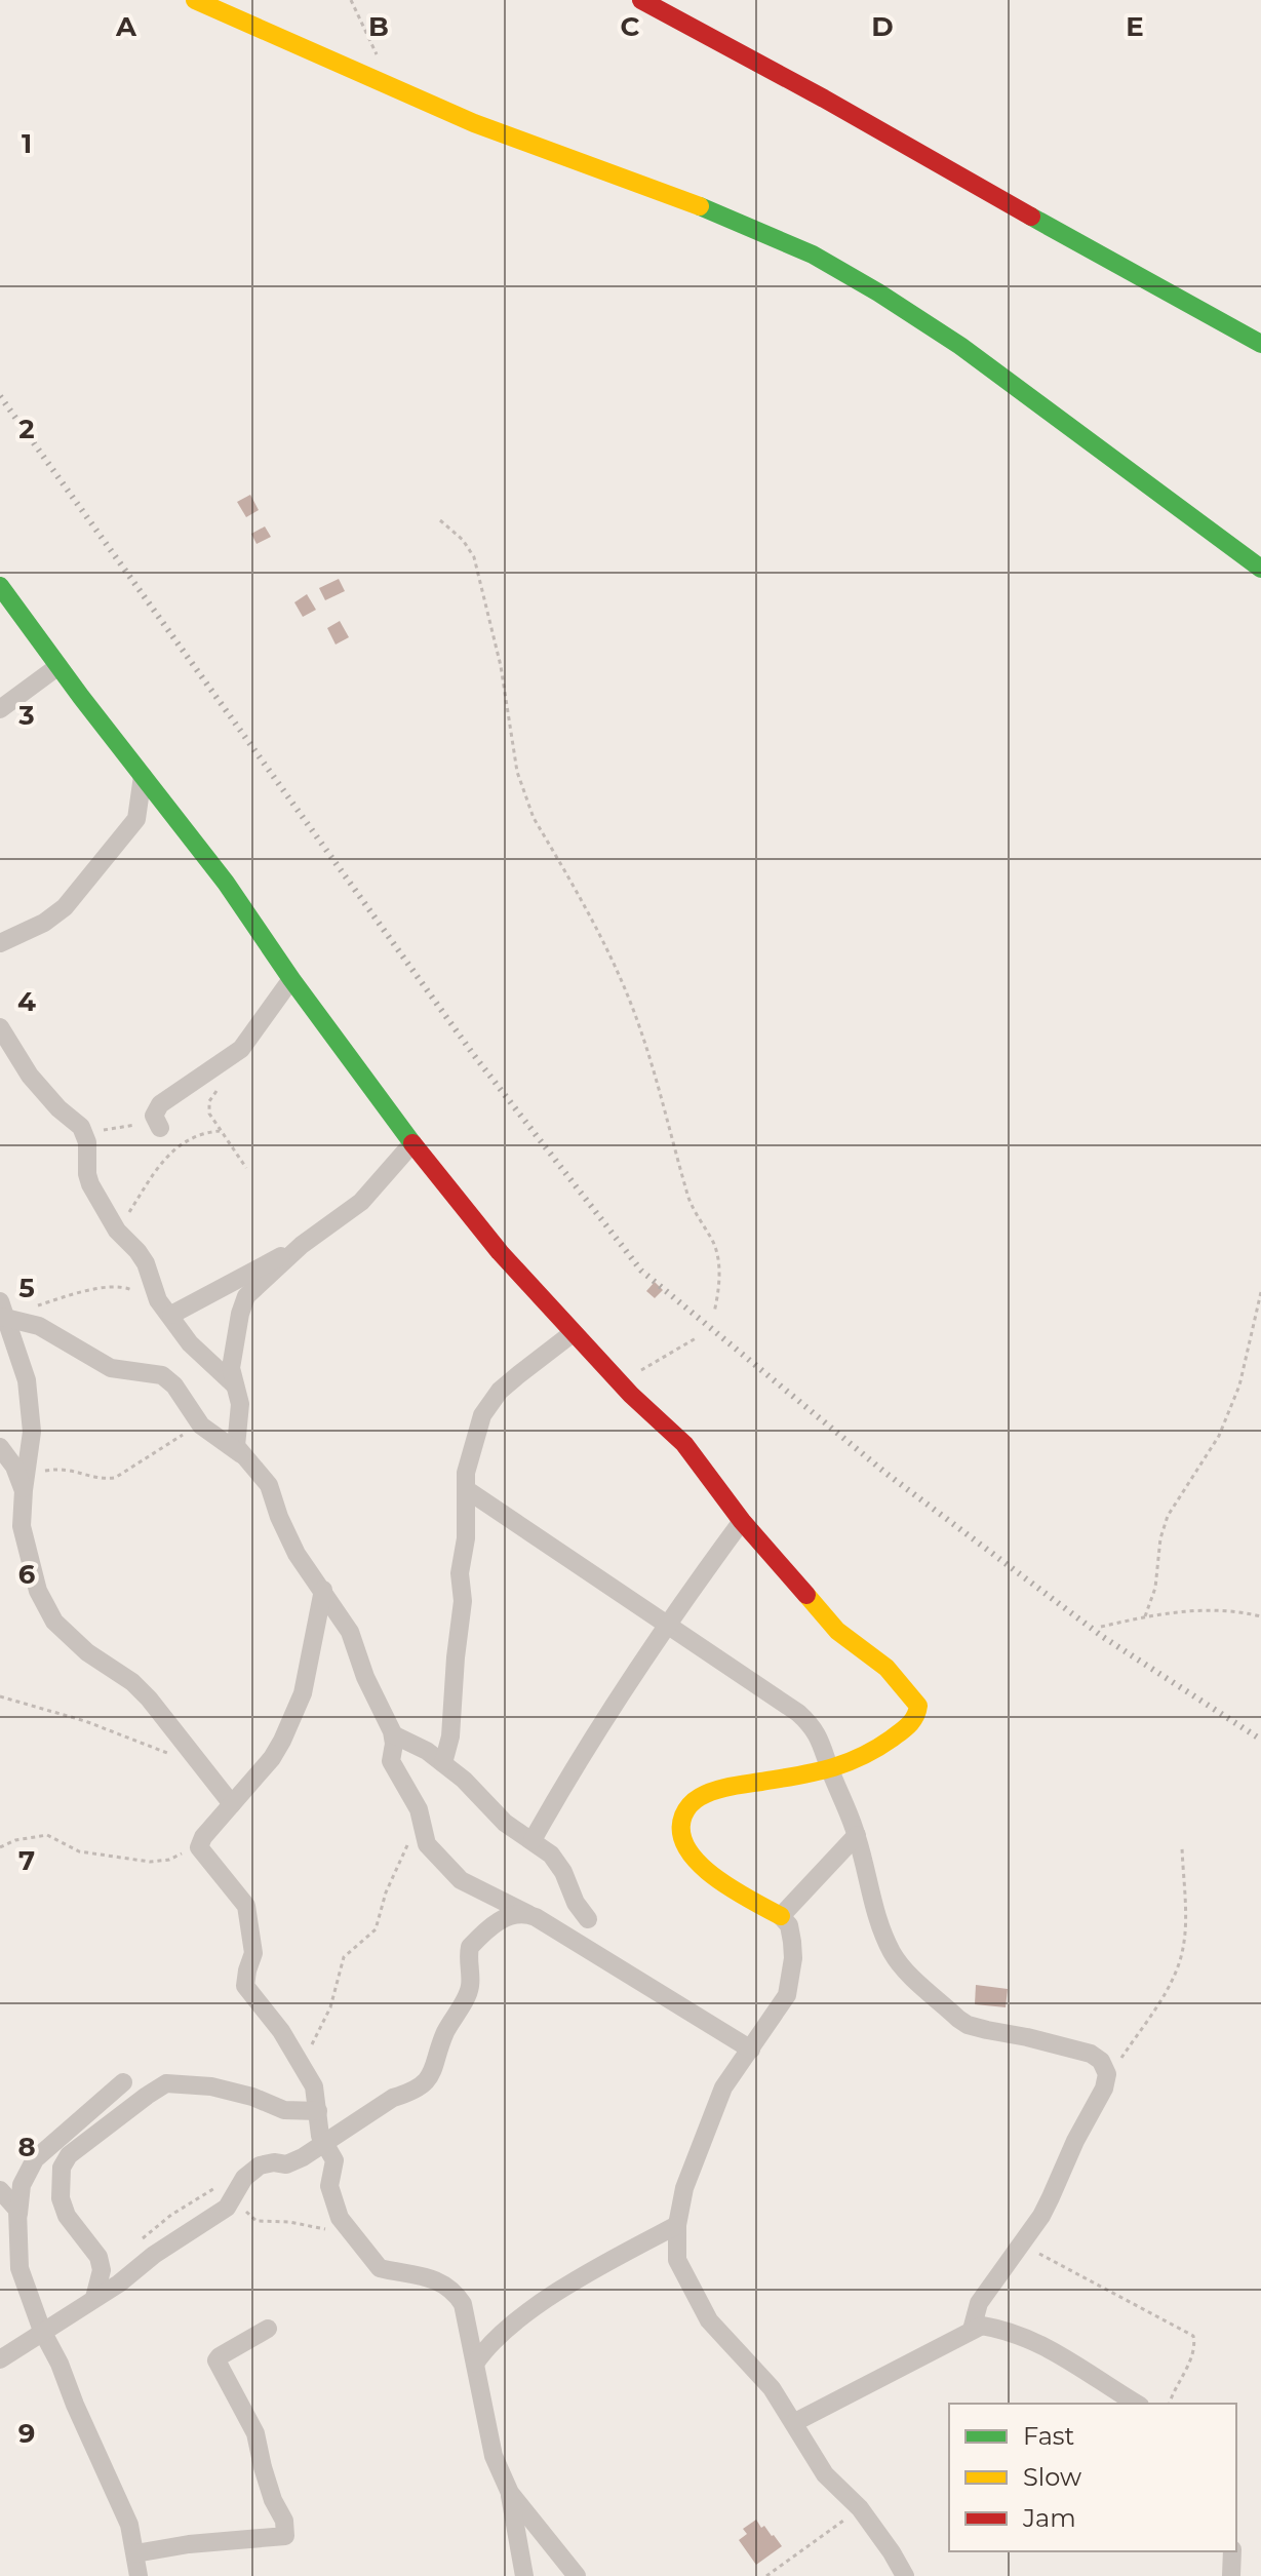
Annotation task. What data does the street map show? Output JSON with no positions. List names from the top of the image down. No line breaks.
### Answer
{"legend":["Fast","Slow","Jam"],"grid":{"columns":["A","B","C","D","E"],"rows":["1","2","3","4","5","6","7","8","9"]}}
